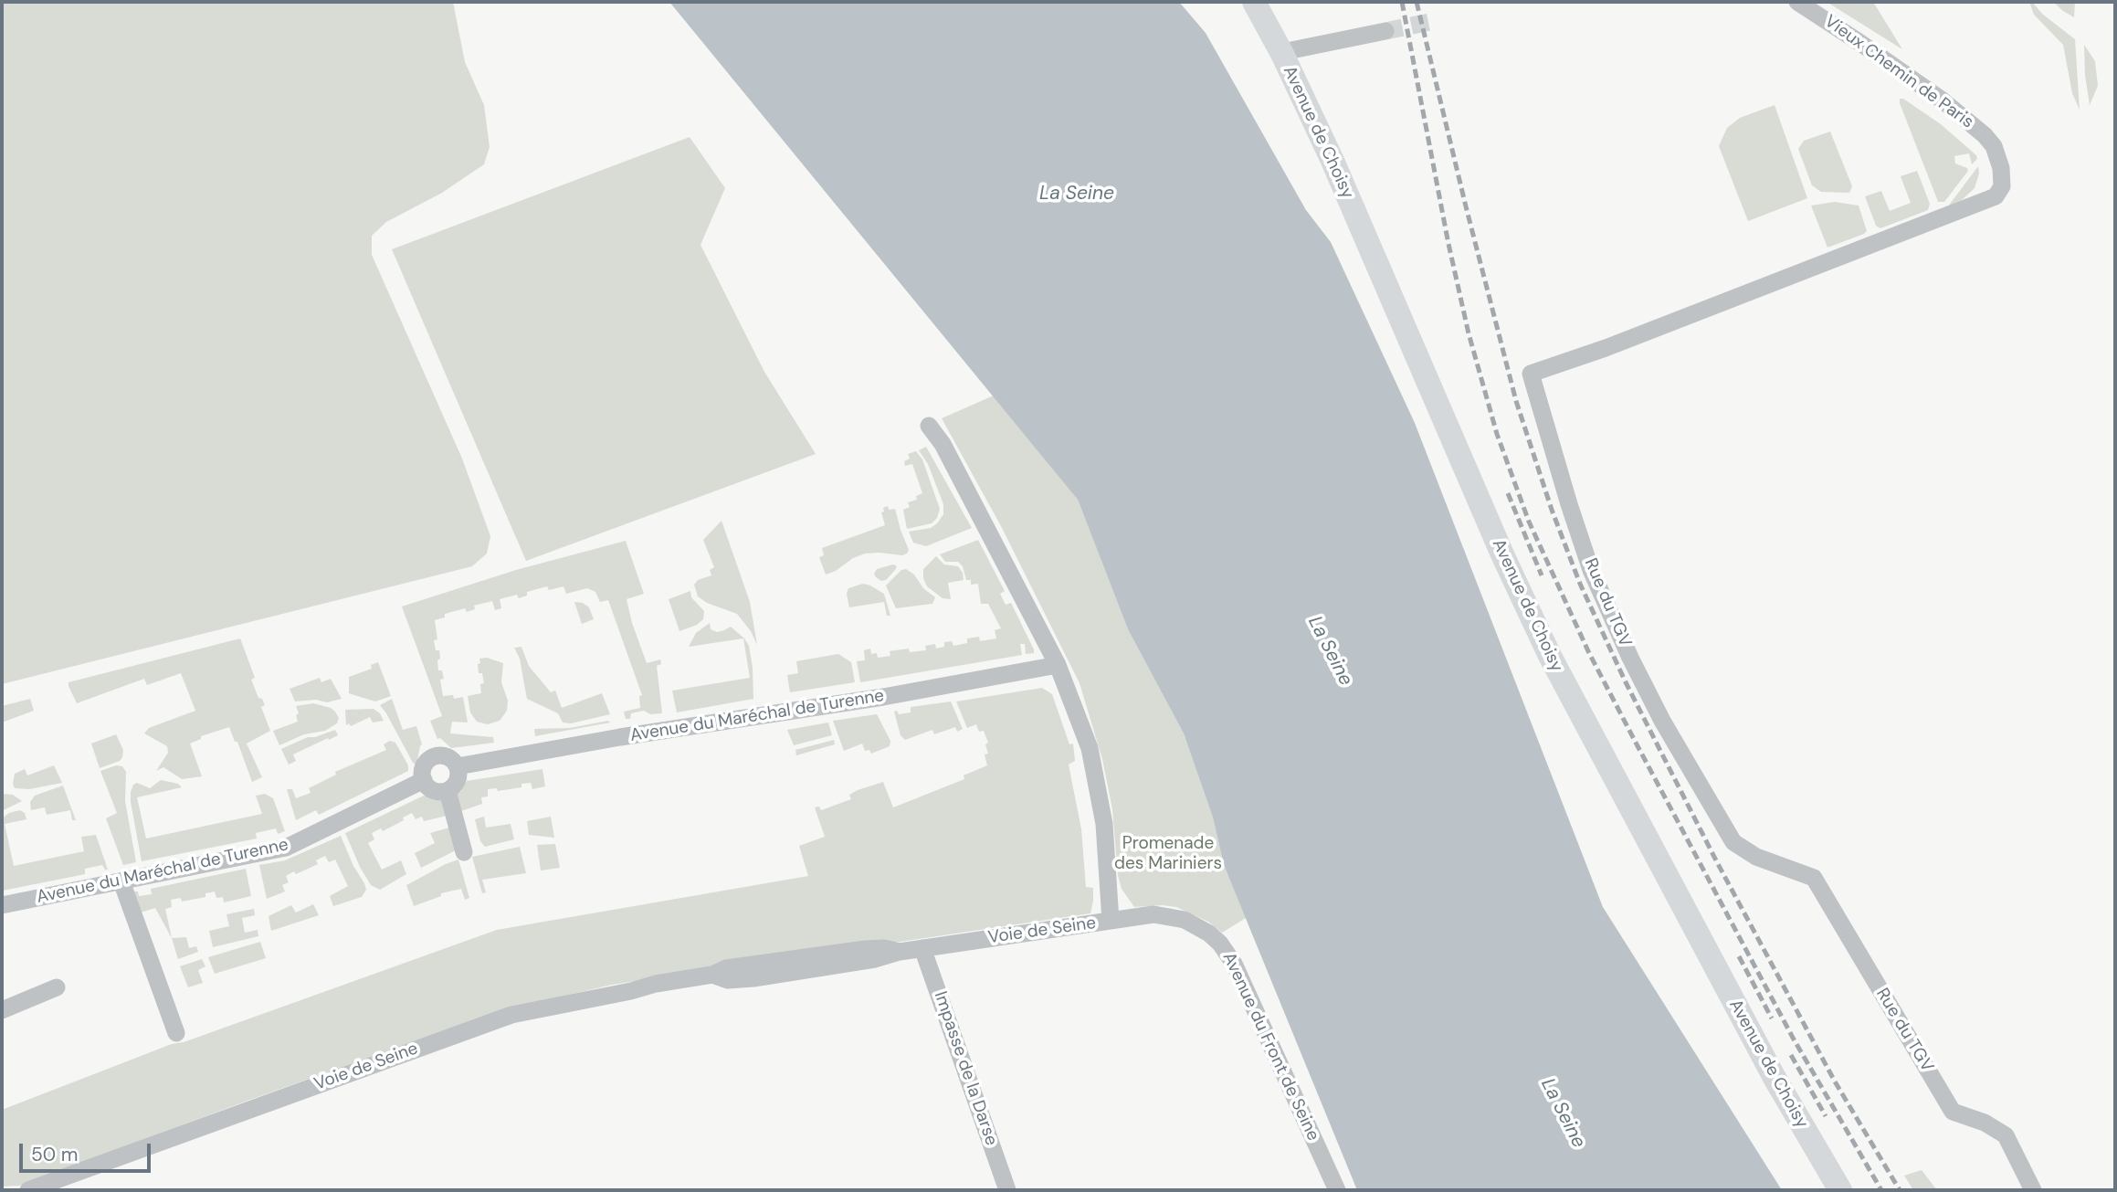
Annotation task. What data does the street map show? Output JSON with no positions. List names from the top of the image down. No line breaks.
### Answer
{"streets":{"main road":["Avenue de Choisy"],"street":["Vieux Chemin de Paris","Rue du TGV","Avenue du Maréchal de Turenne","Voie de Seine","Avenue du Front de Seine","Impasse de la Darse"]},"crossings":[["Vieux Chemin de Paris","Rue du TGV"],["Voie de Seine","Avenue du Front de Seine"],["Voie de Seine","Impasse de la Darse"]],"water":["La Seine"],"parks":["Promenade des Mariniers"],"scale_bar":"50 m"}
